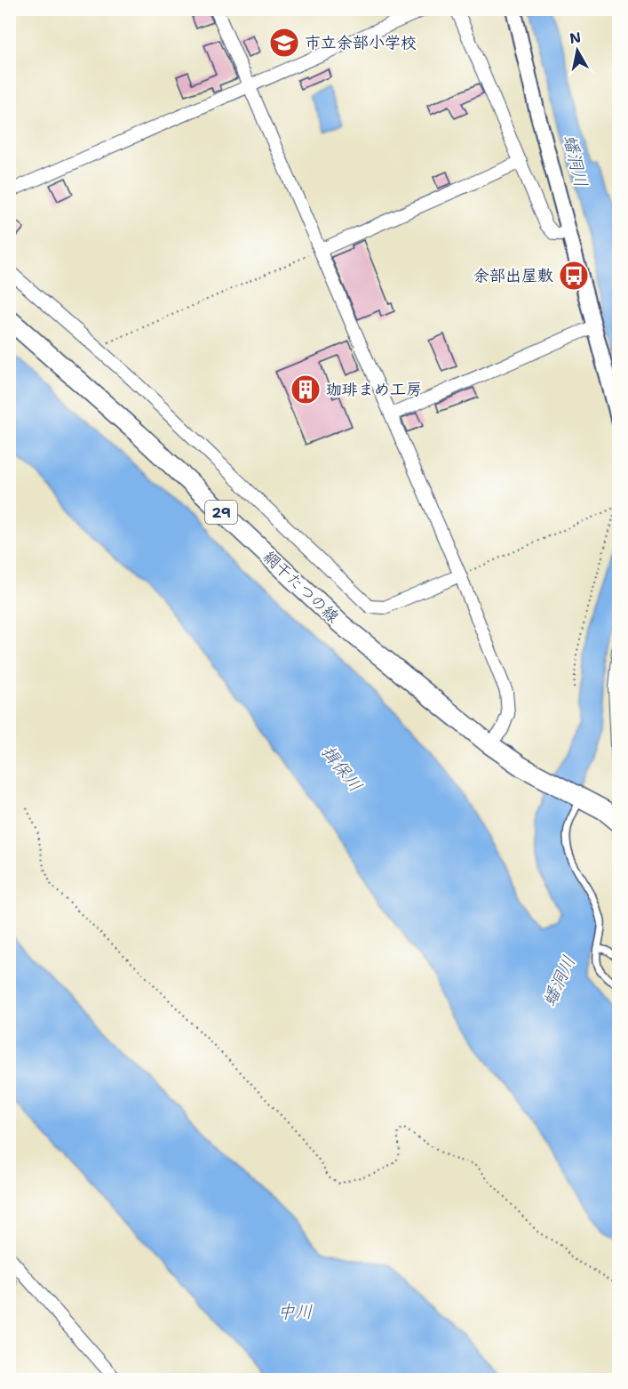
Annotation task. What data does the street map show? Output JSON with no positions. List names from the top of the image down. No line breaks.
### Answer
{"streets":{"main road":["29","網干たつの線"]},"water":["蟠洞川","揖保川","中川"],"places":{"school or university":["市立余部小学校"],"bus stop":["余部出屋敷"],"building":["珈琲まめ工房"]},"north":"top"}
